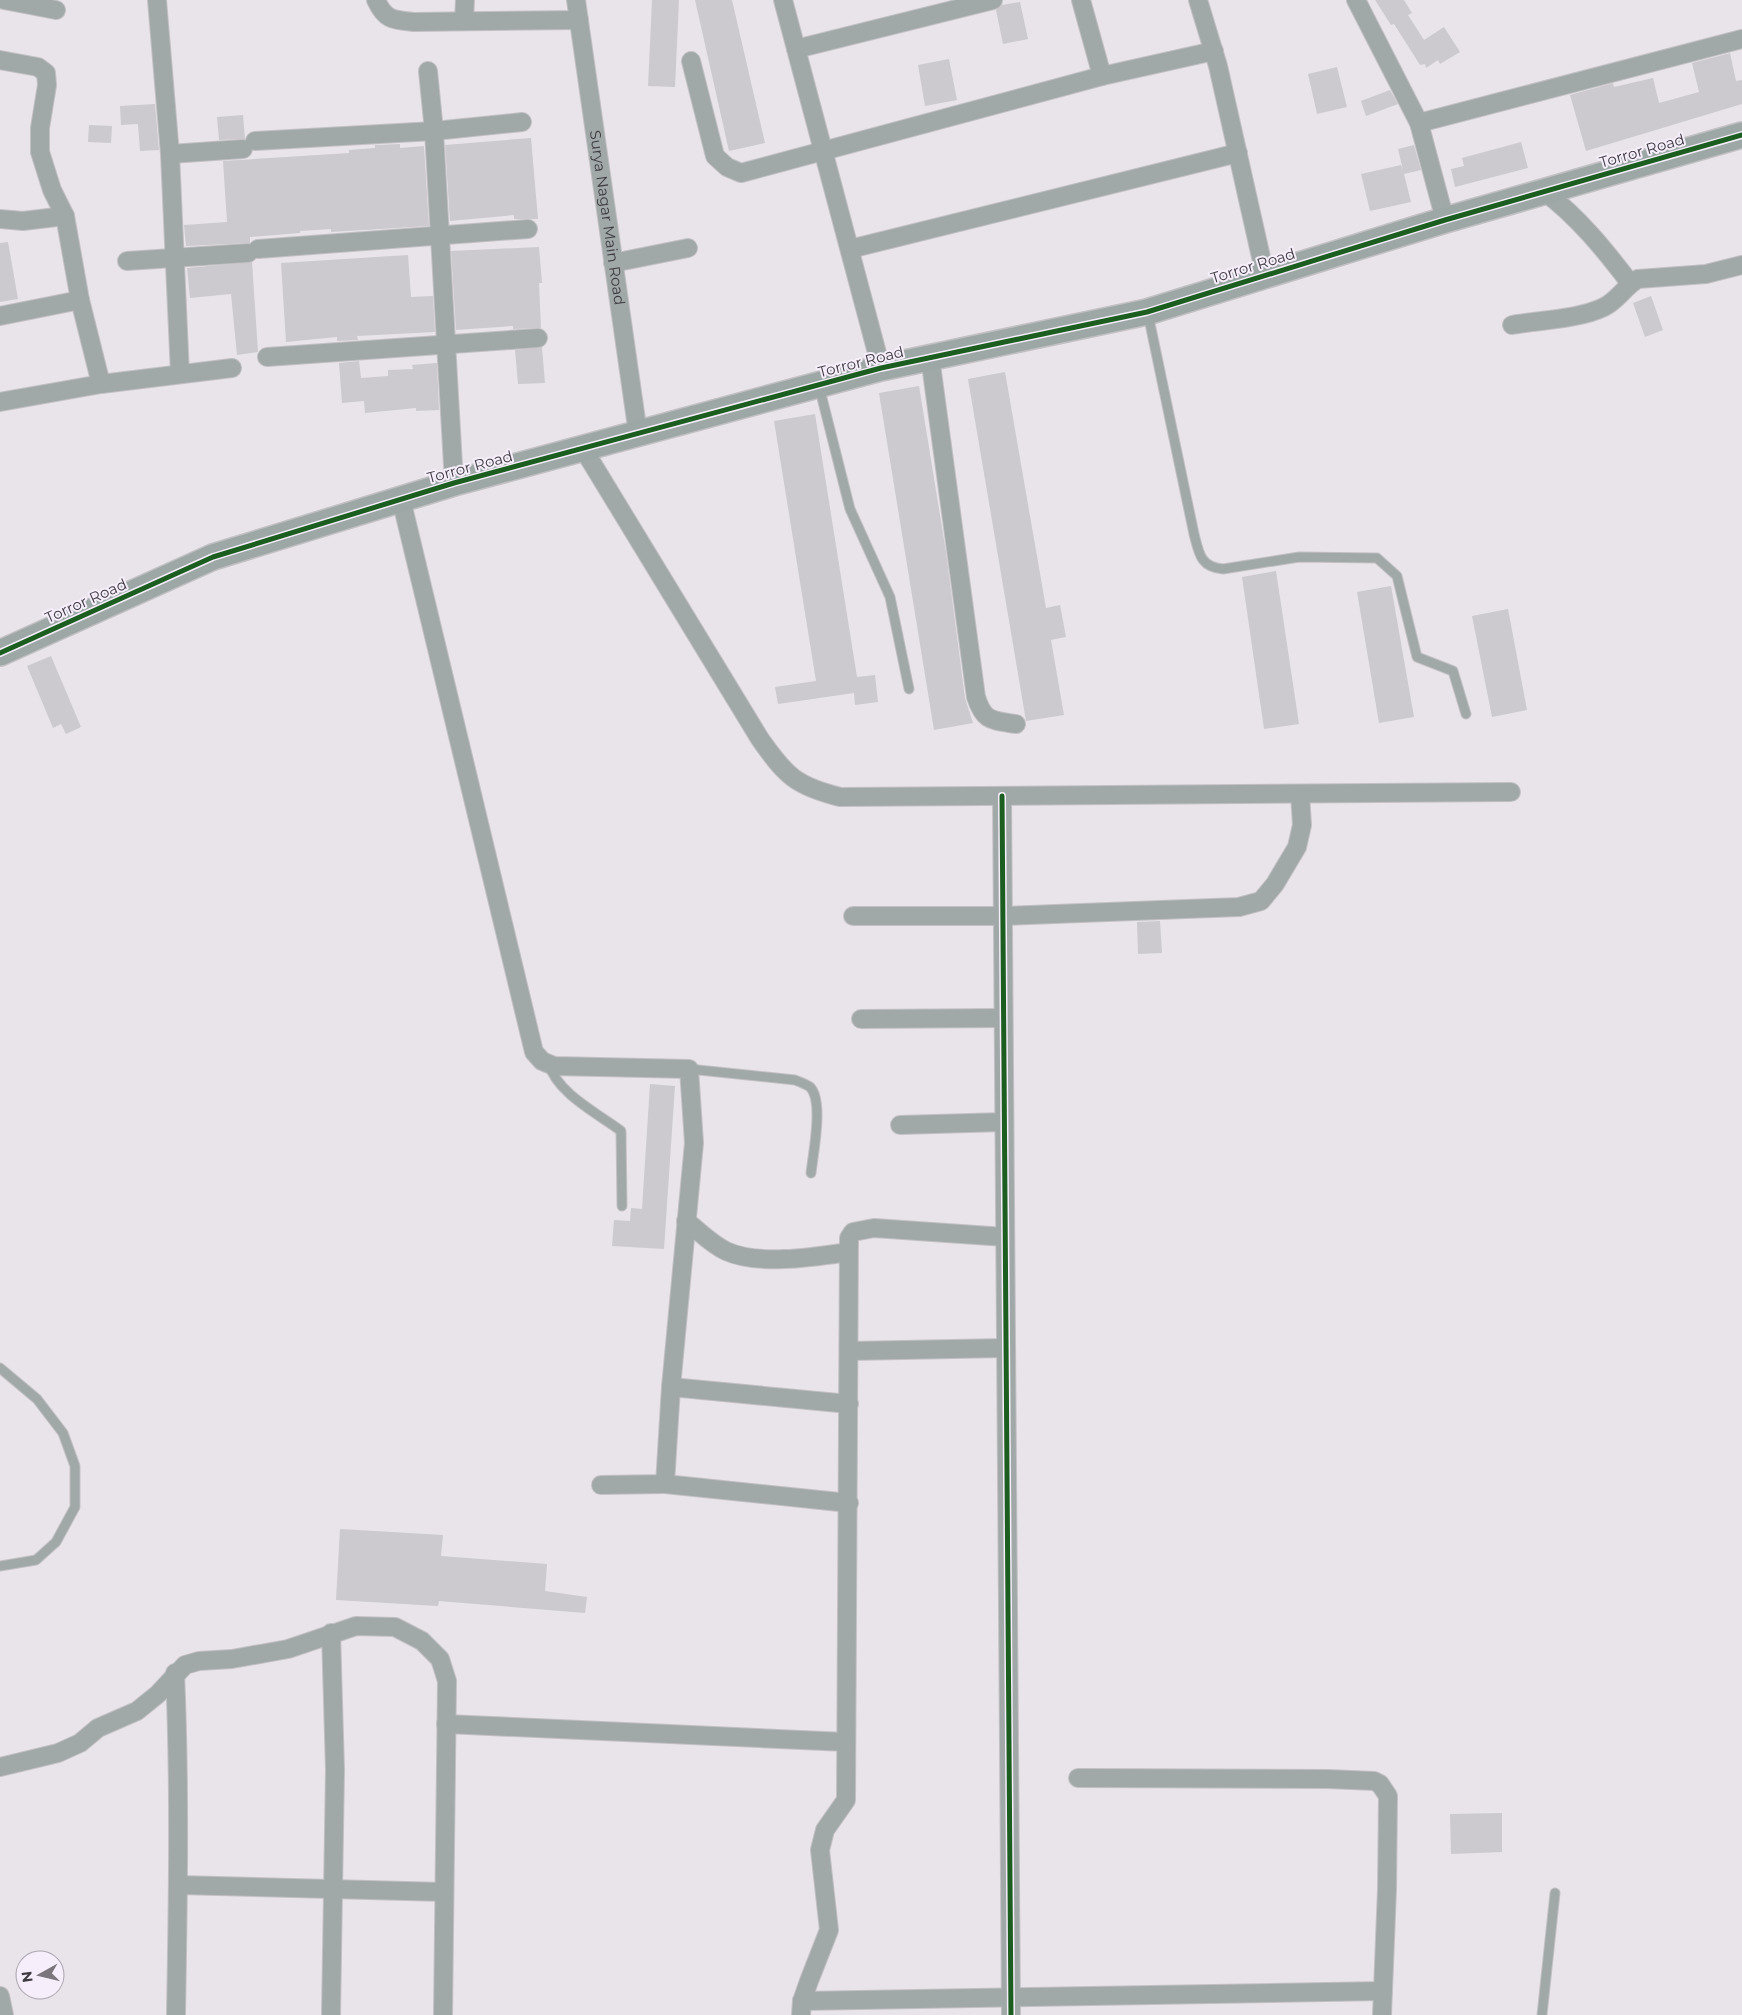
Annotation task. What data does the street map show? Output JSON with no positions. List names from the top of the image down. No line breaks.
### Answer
{"streets":{"street":["Torror Road","Surya Nagar Main Road"]},"crossings":[["Torror Road","Surya Nagar Main Road"]],"north":"left"}
